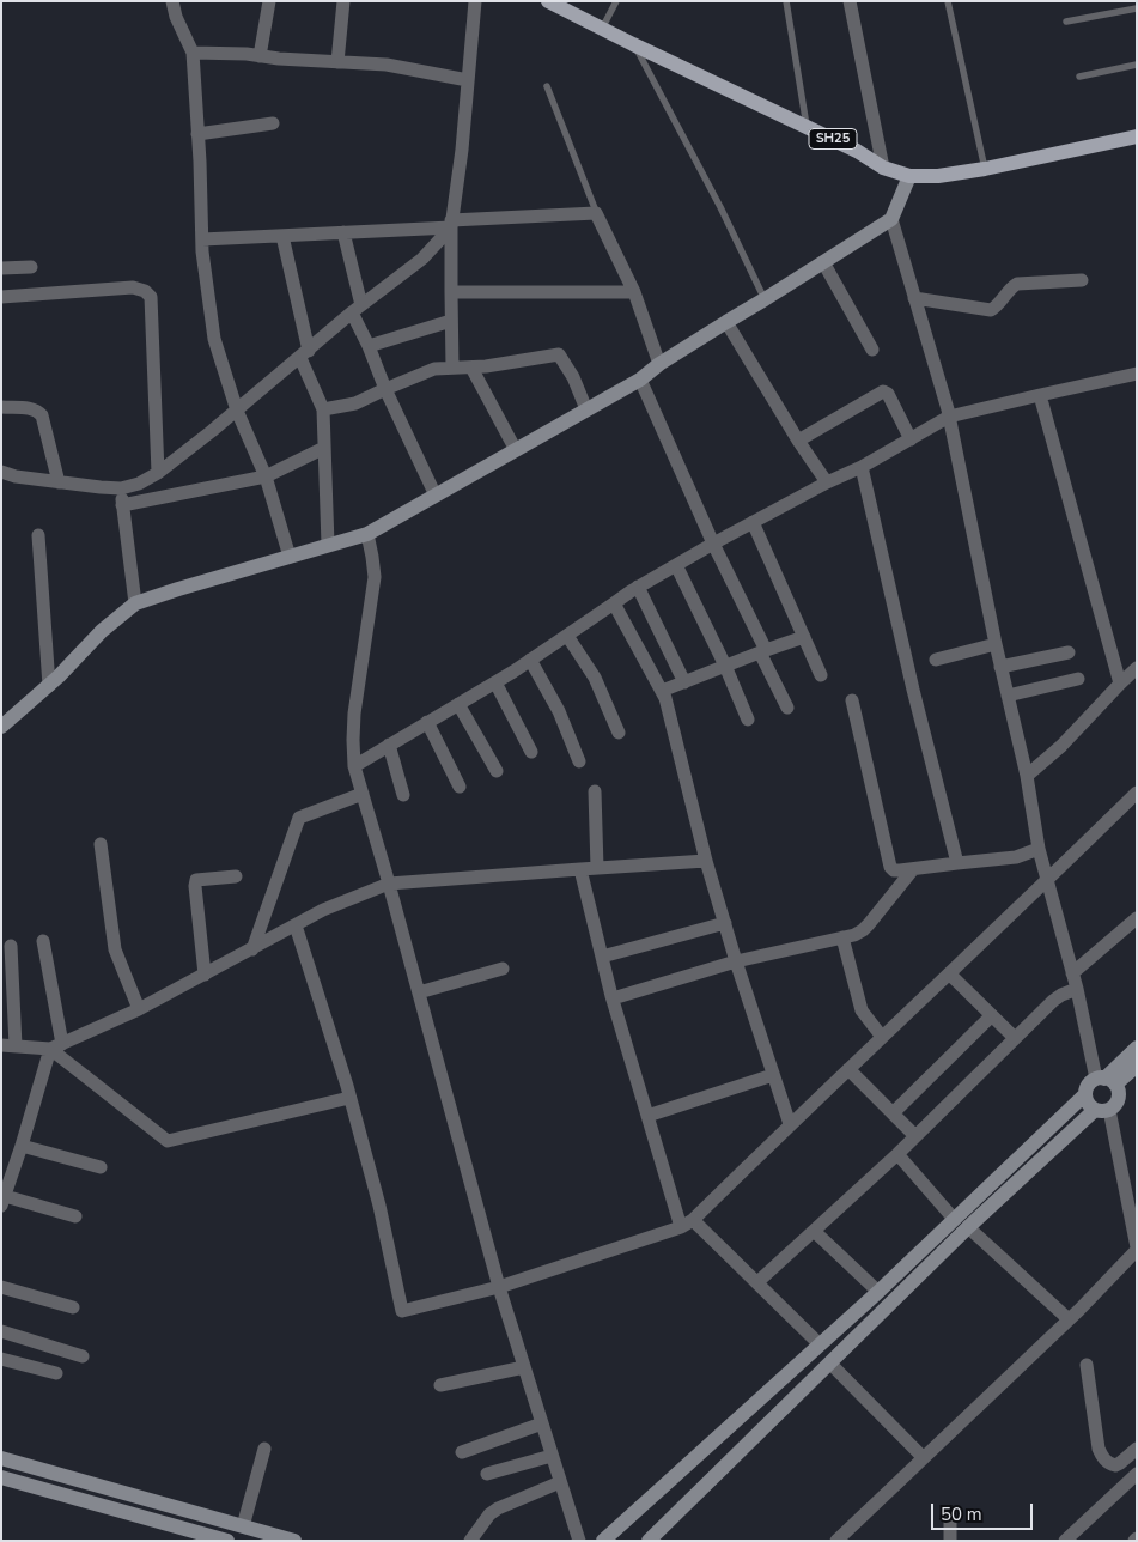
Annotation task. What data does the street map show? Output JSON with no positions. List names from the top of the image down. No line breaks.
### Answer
{"streets":{"main road":["SH25"]},"scale_bar":"50 m"}
